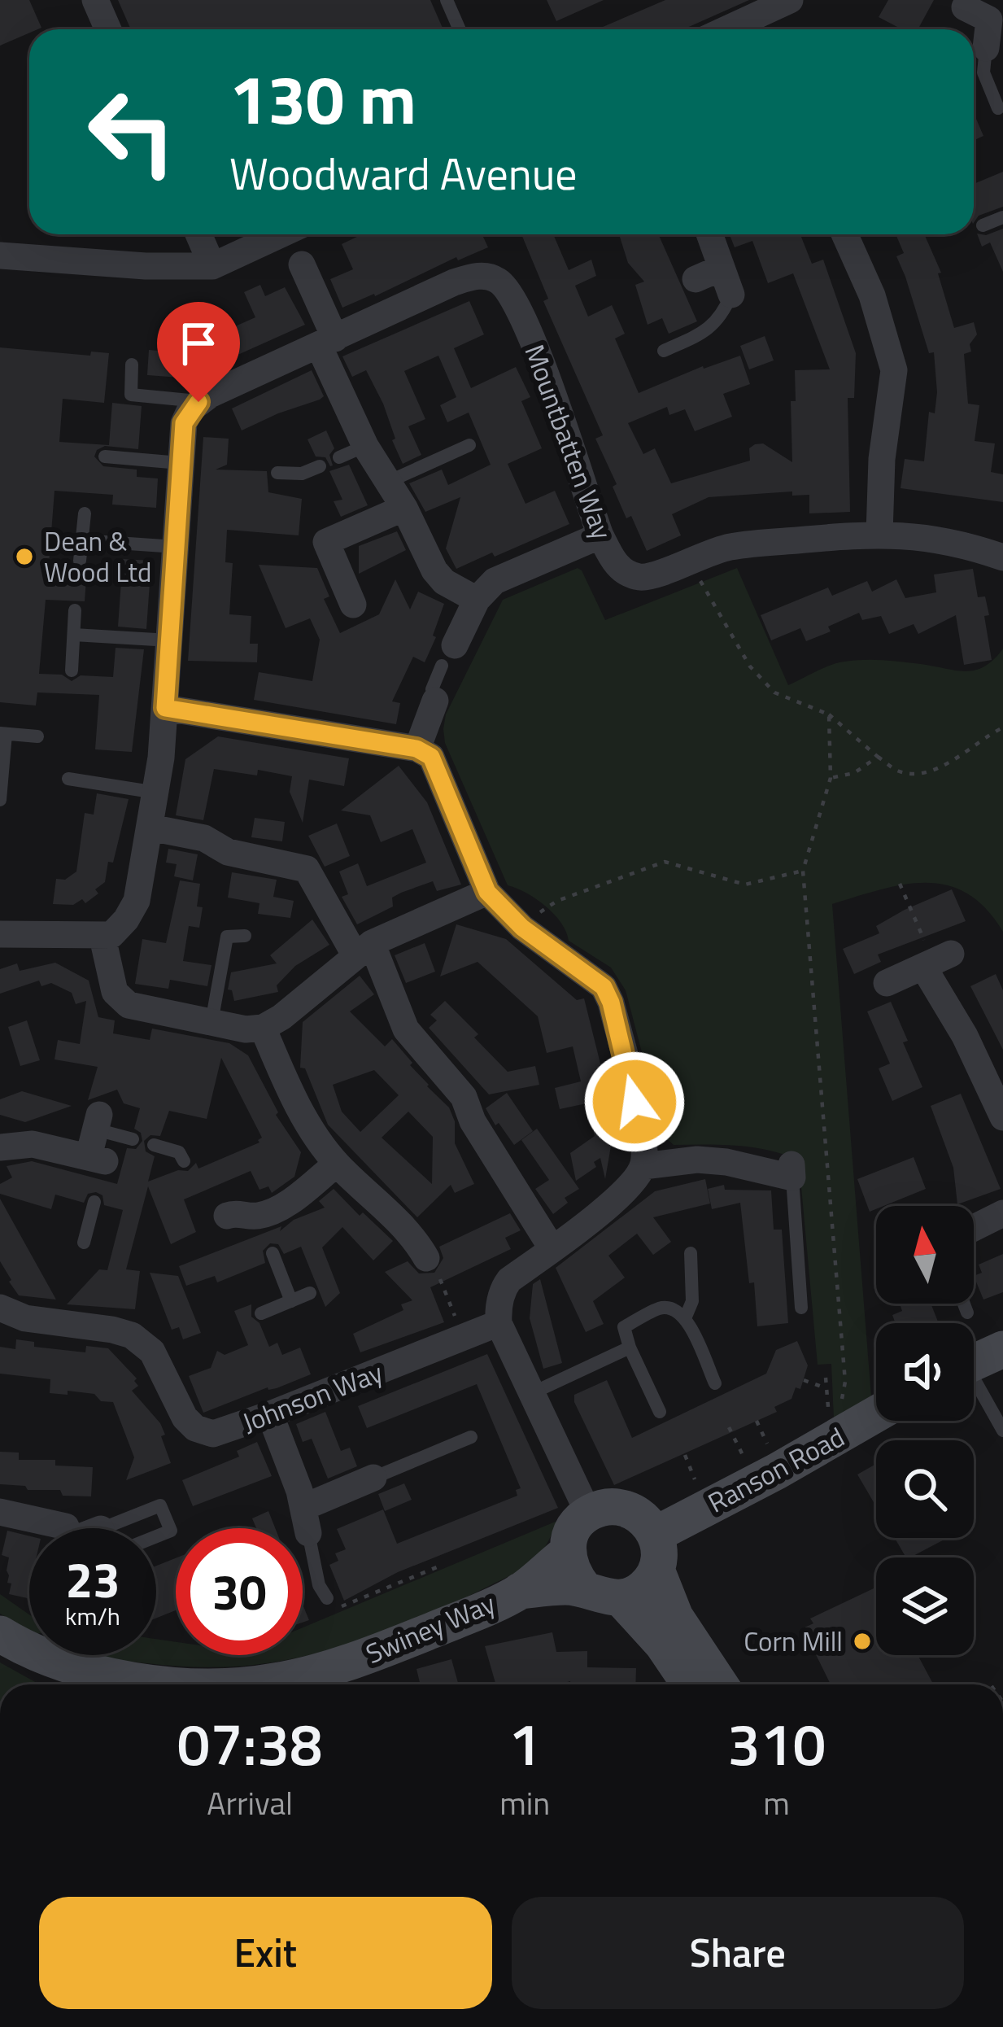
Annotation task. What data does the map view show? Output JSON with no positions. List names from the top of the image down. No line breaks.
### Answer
{"streets":{"street":["Mountbatten Way","Johnson Way","Ranson Road","Swiney Way"]},"crossings":[["Ranson Road","Swiney Way"]],"places":["Dean & Wood Ltd","Corn Mill"],"north":"top","page":{"turn":["130 m","Woodward Avenue"],"speed":"23 km/h","limit":"30","eta":["07:38","Arrival","1","min","310","m"],"buttons":["Exit","Share"]}}
